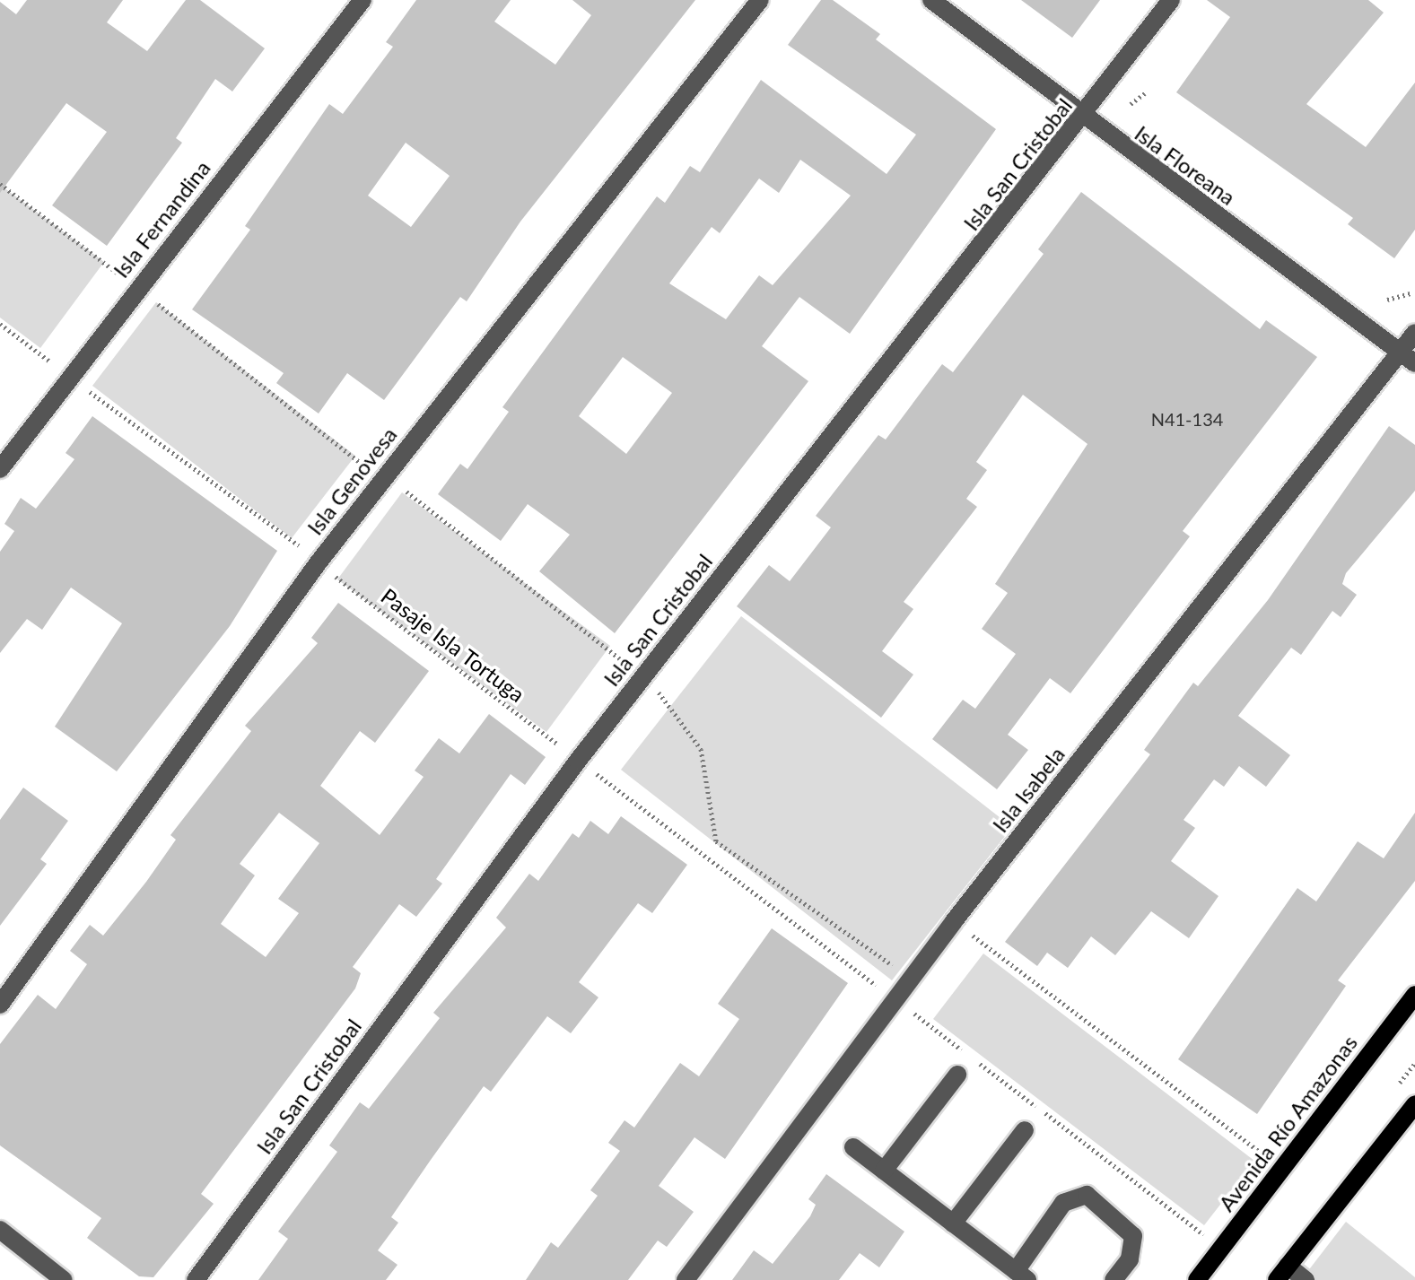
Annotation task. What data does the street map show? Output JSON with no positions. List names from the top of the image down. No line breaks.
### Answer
{"streets":{"main road":["Avenida Río Amazonas"],"street":["Isla San Cristobal","Isla Floreana","Isla Fernandina","Isla Genovesa","Isla Isabela"],"path":["Pasaje Isla Tortuga"]},"crossings":[["Isla San Cristobal","Isla Floreana"],["Isla San Cristobal","Pasaje Isla Tortuga"],["Isla Floreana","Isla Isabela"],["Isla Fernandina","Pasaje Isla Tortuga"],["Isla Genovesa","Pasaje Isla Tortuga"]],"house_numbers":["N41-134"]}
